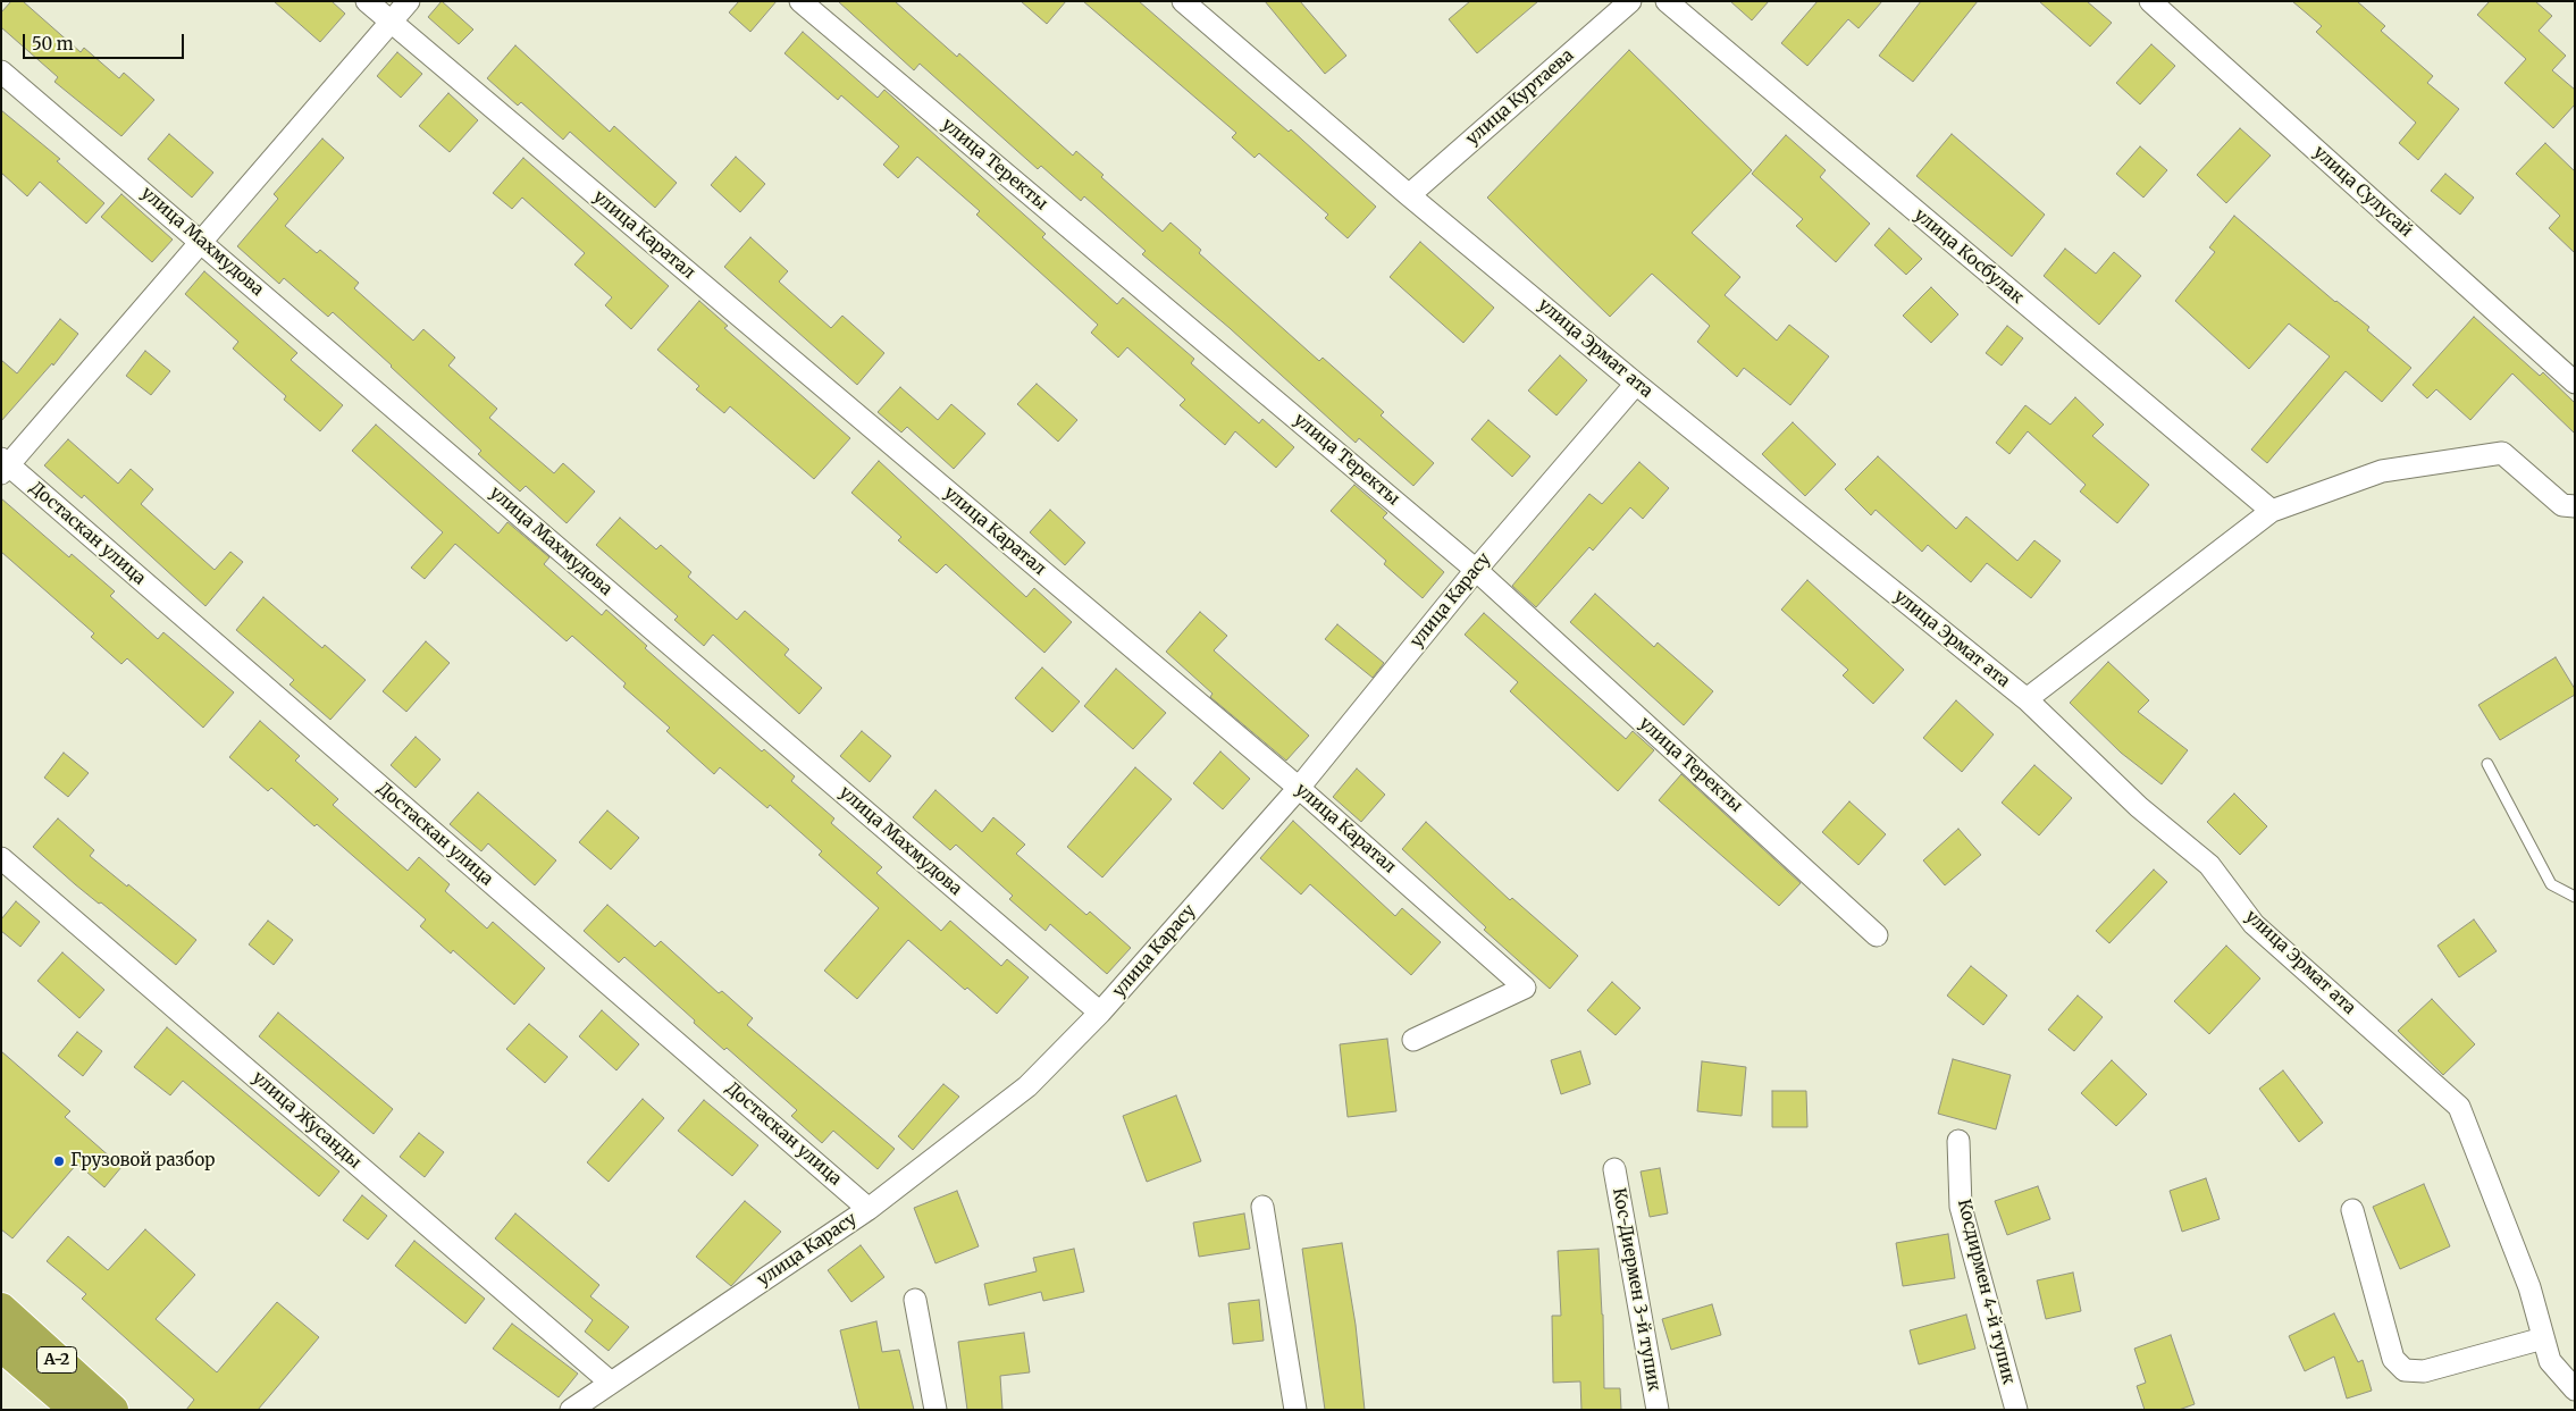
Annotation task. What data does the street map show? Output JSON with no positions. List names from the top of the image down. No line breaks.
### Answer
{"streets":{"highway":["A-2"],"street":["улица Куртаева","улица Теректы","улица Сулусай","улица Каратал","улица Махмудова","улица Косбулак","улица Эрмат ата","Достаскан улица","улица Карасу","улица Жусанды","Кос-Диермен 3-й тупик","Косдирмен 4-й тупик"]},"crossings":[["улица Куртаева","улица Эрмат ата"],["улица Теректы","улица Карасу"],["улица Каратал","улица Карасу"],["улица Махмудова","улица Карасу"],["улица Эрмат ата","улица Карасу"],["Достаскан улица","улица Карасу"],["улица Карасу","улица Жусанды"]],"places":["Грузовой разбор"],"scale_bar":"50 m"}
